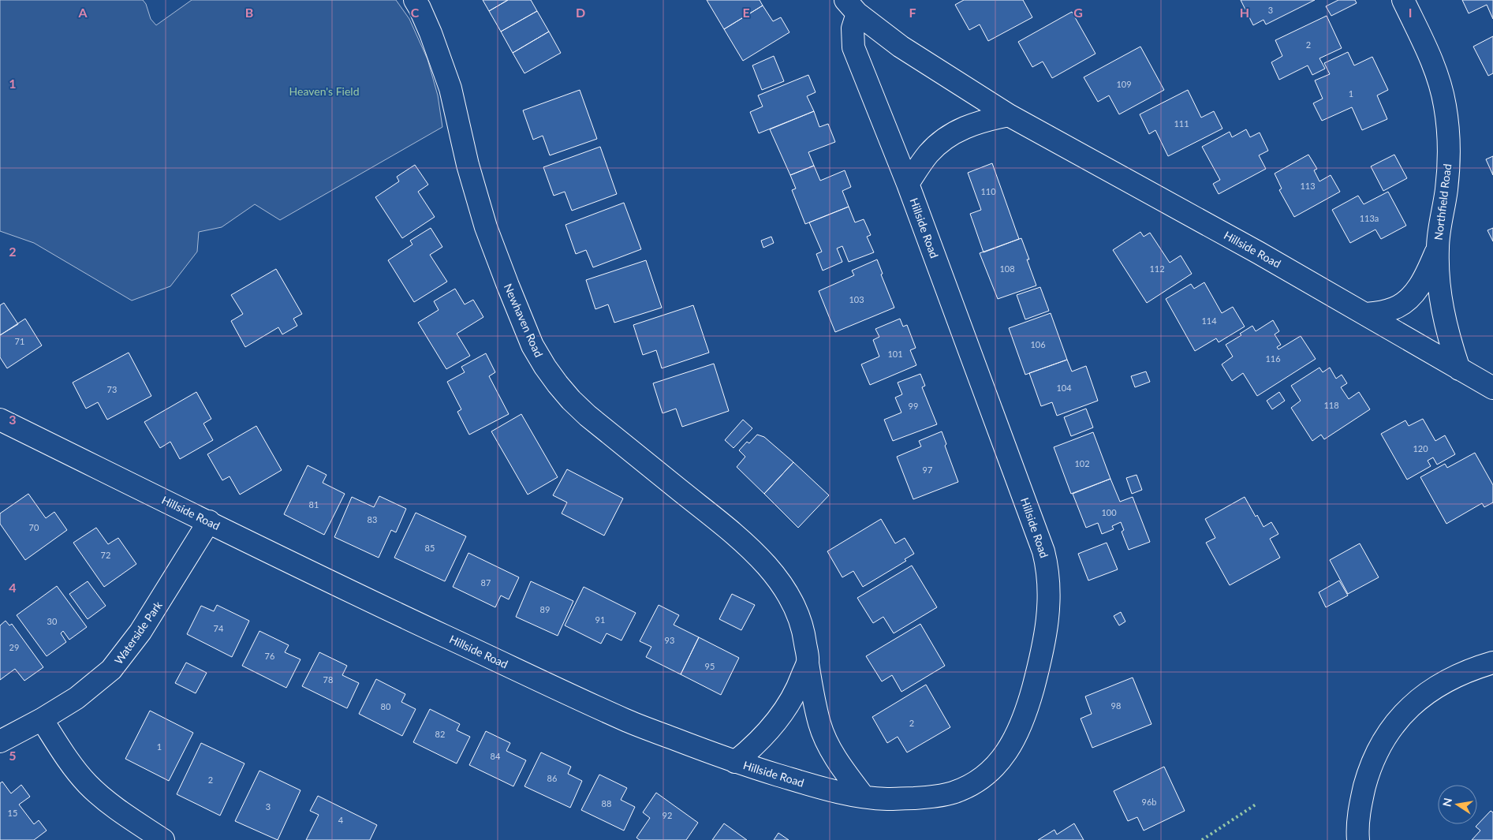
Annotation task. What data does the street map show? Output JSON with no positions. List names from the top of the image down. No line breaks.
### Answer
{"streets":{"street":["Northfield Road","Hillside Road","Newhaven Road","Waterside Park"]},"crossings":[["Northfield Road","Hillside Road"],["Hillside Road","Newhaven Road"],["Hillside Road","Waterside Park"]],"parks":["Heaven's Field"],"house_numbers":["3","2","109","1","111","113","110","113a","108","112","103","114","71","106","101","116","104","73","118","99","120","102","97","81","100","83","70","85","72","87","89","91","30","74","93","29","76","95","78","98","80","2","82","1","84","86","2","96b","88","3","15","92","4"],"north":"left","grid":{"columns":["A","B","C","D","E","F","G","H","I"],"rows":["1","2","3","4","5"]}}
